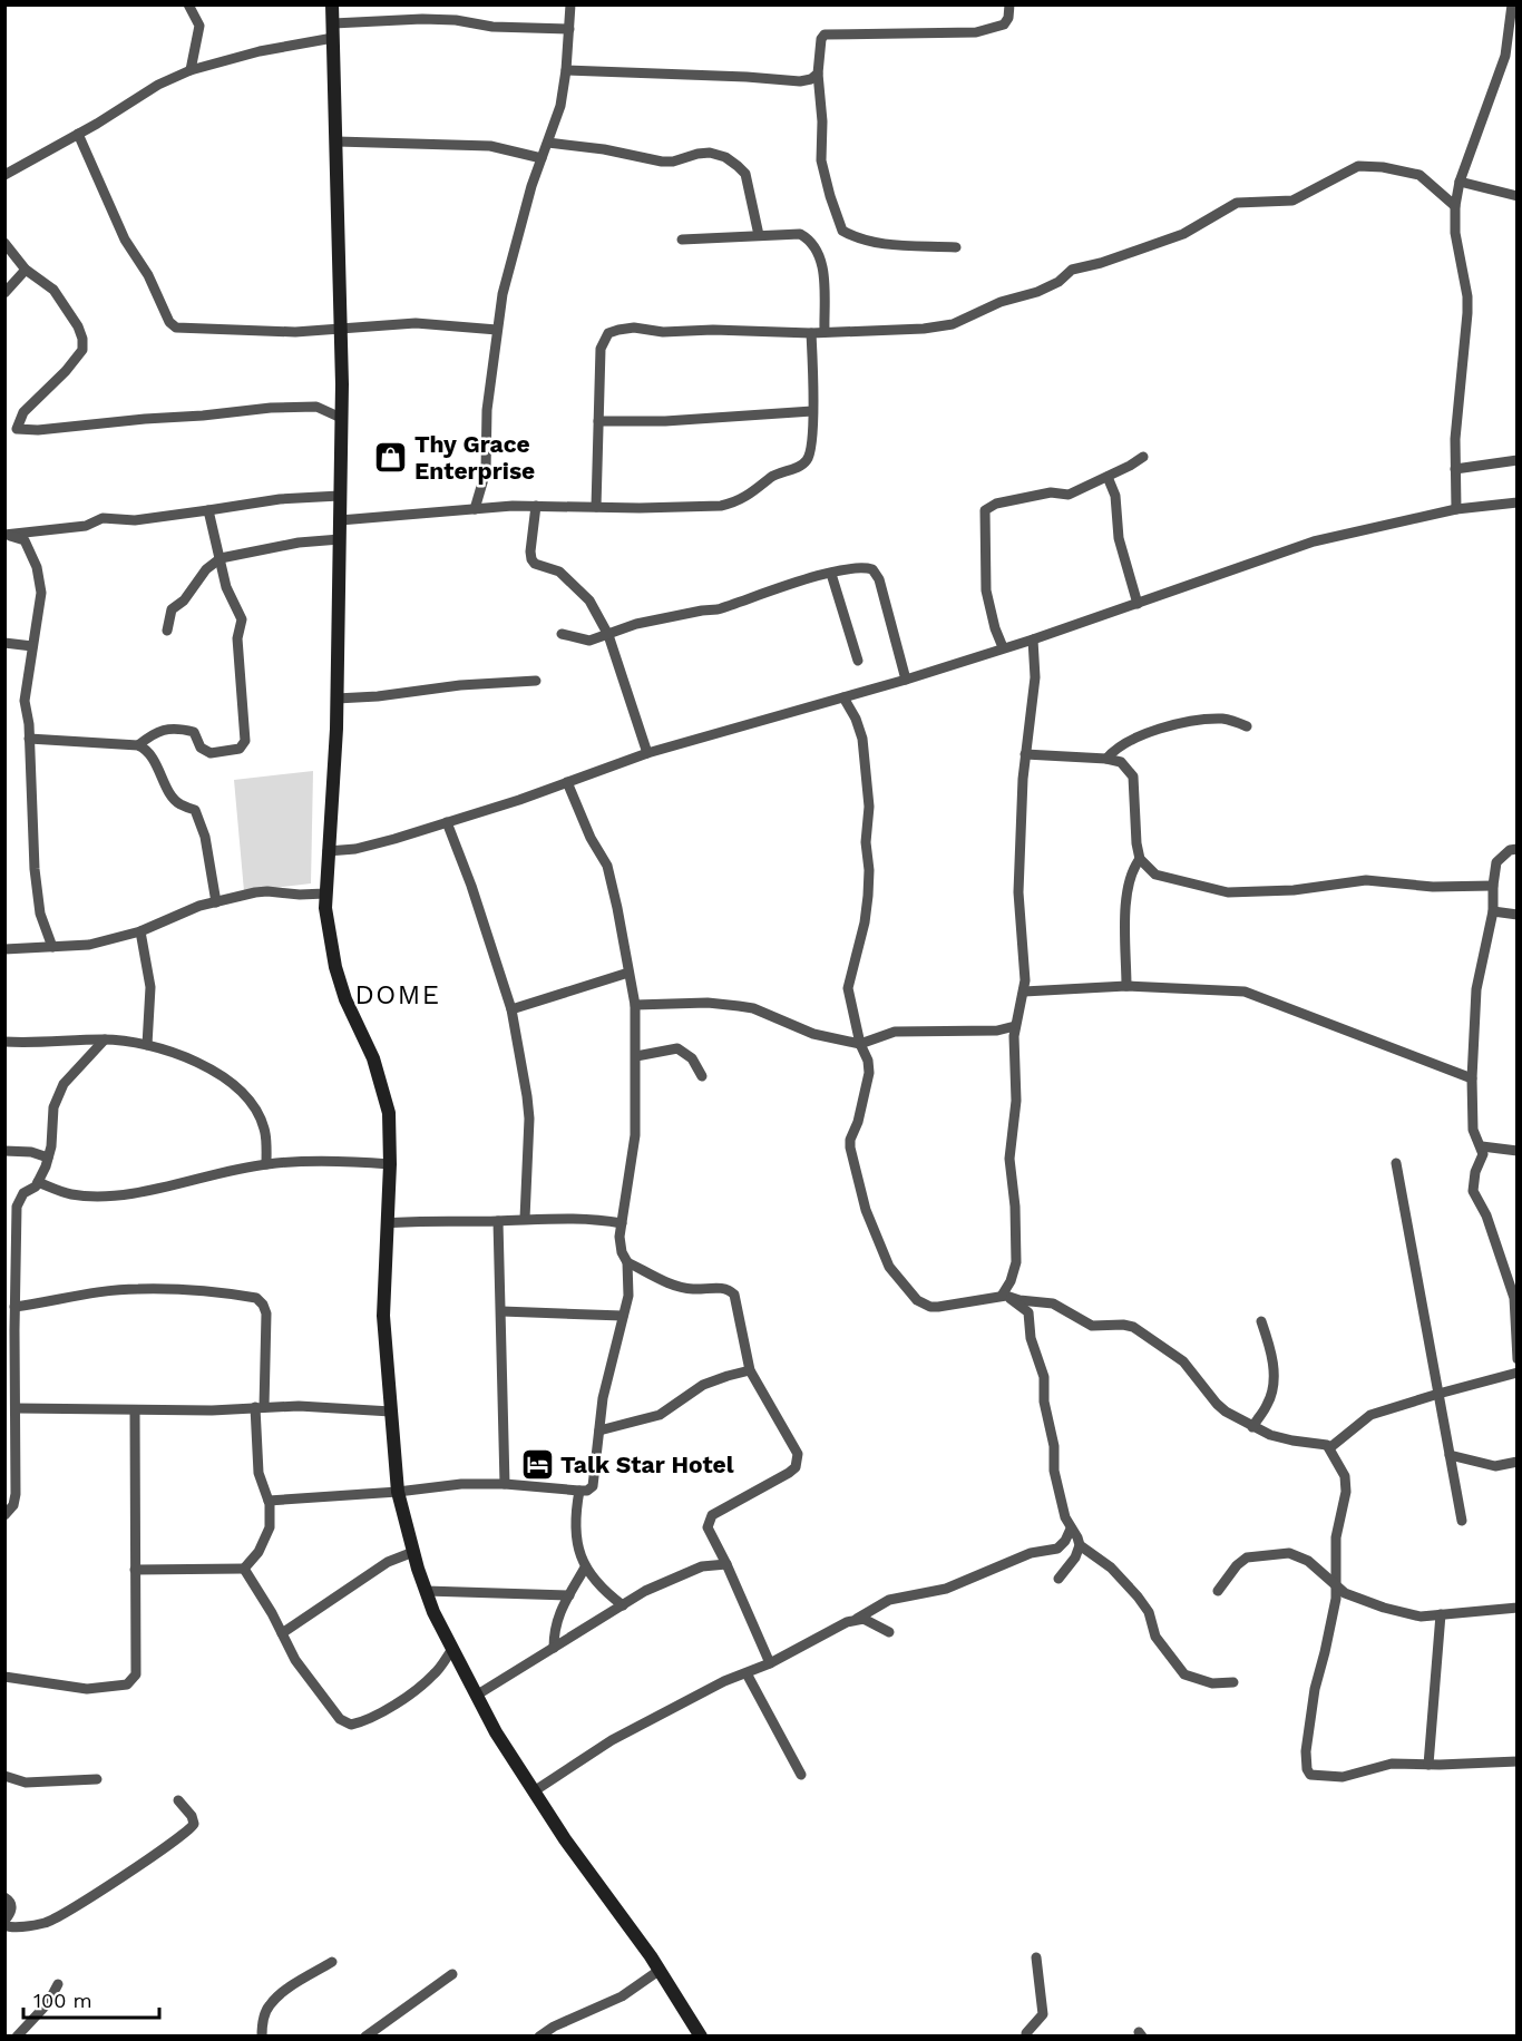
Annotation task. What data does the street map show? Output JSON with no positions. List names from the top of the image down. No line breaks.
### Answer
{"districts":["DOME"],"places":{"shop":["Thy Grace Enterprise"],"hotel":["Talk Star Hotel"]},"scale_bar":"100 m"}
